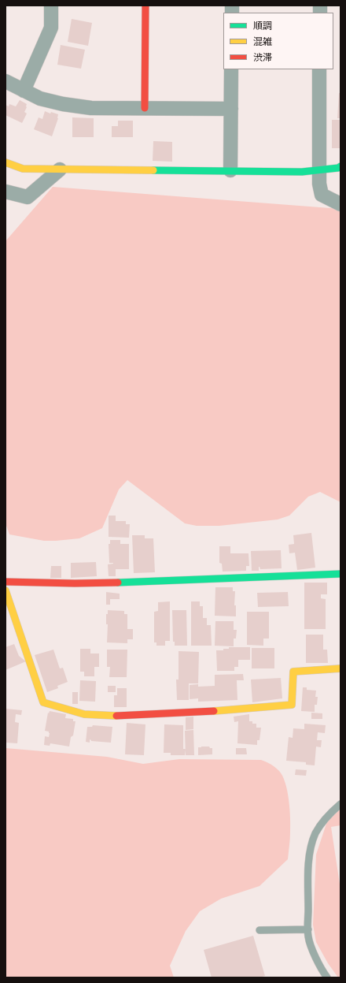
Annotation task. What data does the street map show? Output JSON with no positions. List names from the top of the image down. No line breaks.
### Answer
{"legend":["順調","混雑","渋滞"]}
